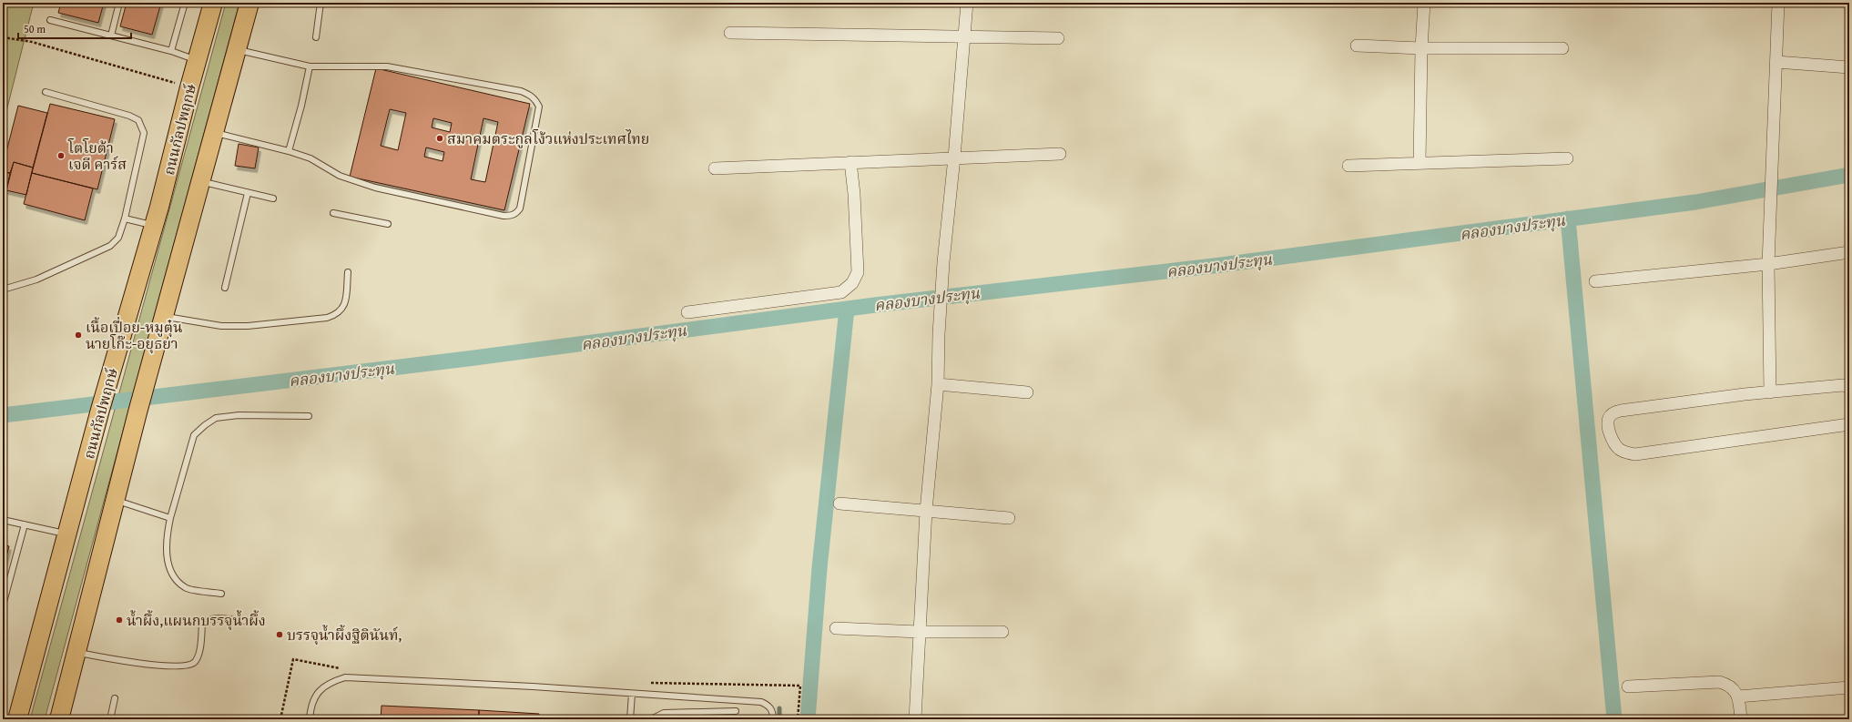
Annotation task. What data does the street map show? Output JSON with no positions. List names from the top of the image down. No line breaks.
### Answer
{"streets":{"main road":["ถนนกัลปพฤกษ์"]},"water":["คลองบางประทุน"],"places":["สมาคมตระกูลโง้วแห่งประเทศไทย","โตโยต้า เจดี คาร์ส","เนื้อเปื่อย-หมูตุ๋น นายโก๊ะ-อยุธยา","น้ำผึ้ง,แผนกบรรจุน้ำผึ้ง","บรรจุน้ำผึ้งฐิตินันท์,"],"scale_bar":"50 m"}
